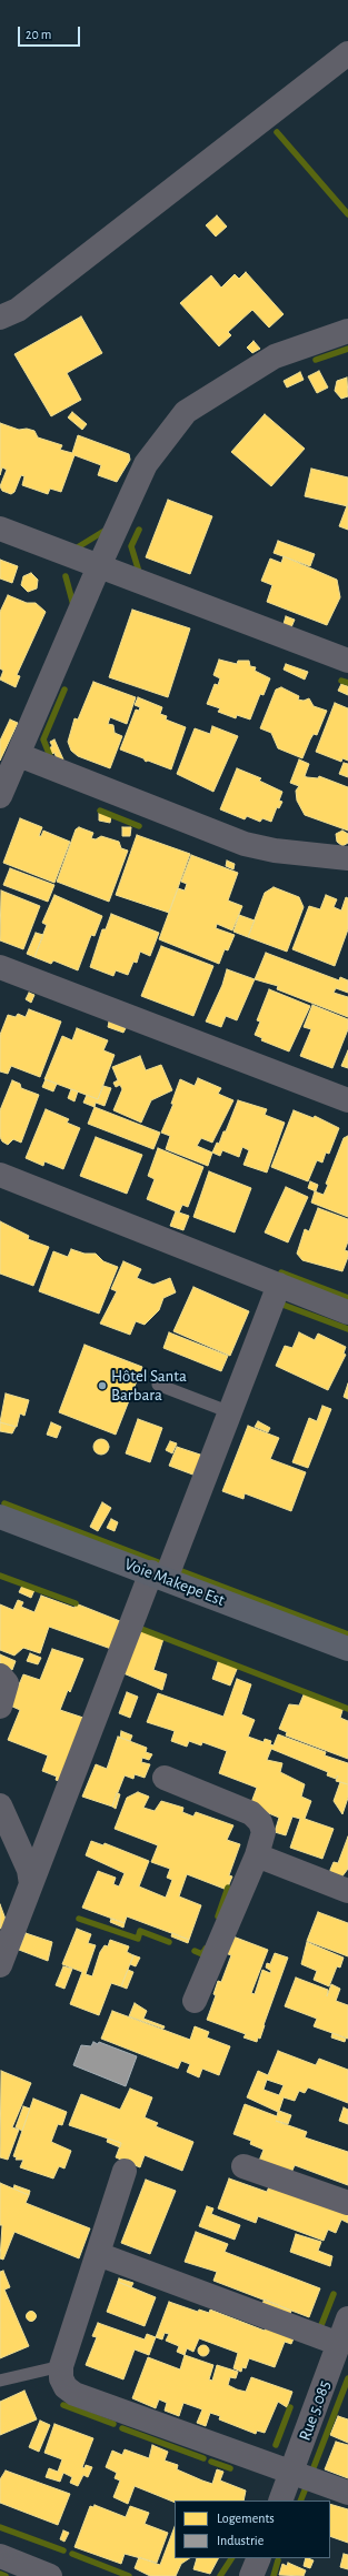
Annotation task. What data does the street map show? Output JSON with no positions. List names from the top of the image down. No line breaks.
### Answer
{"streets":{"main road":["Voie Makepe Est"],"street":["Rue 5.085"]},"places":["Hôtel Santa Barbara"],"legend":["Logements","Industrie"],"scale_bar":"20 m"}
